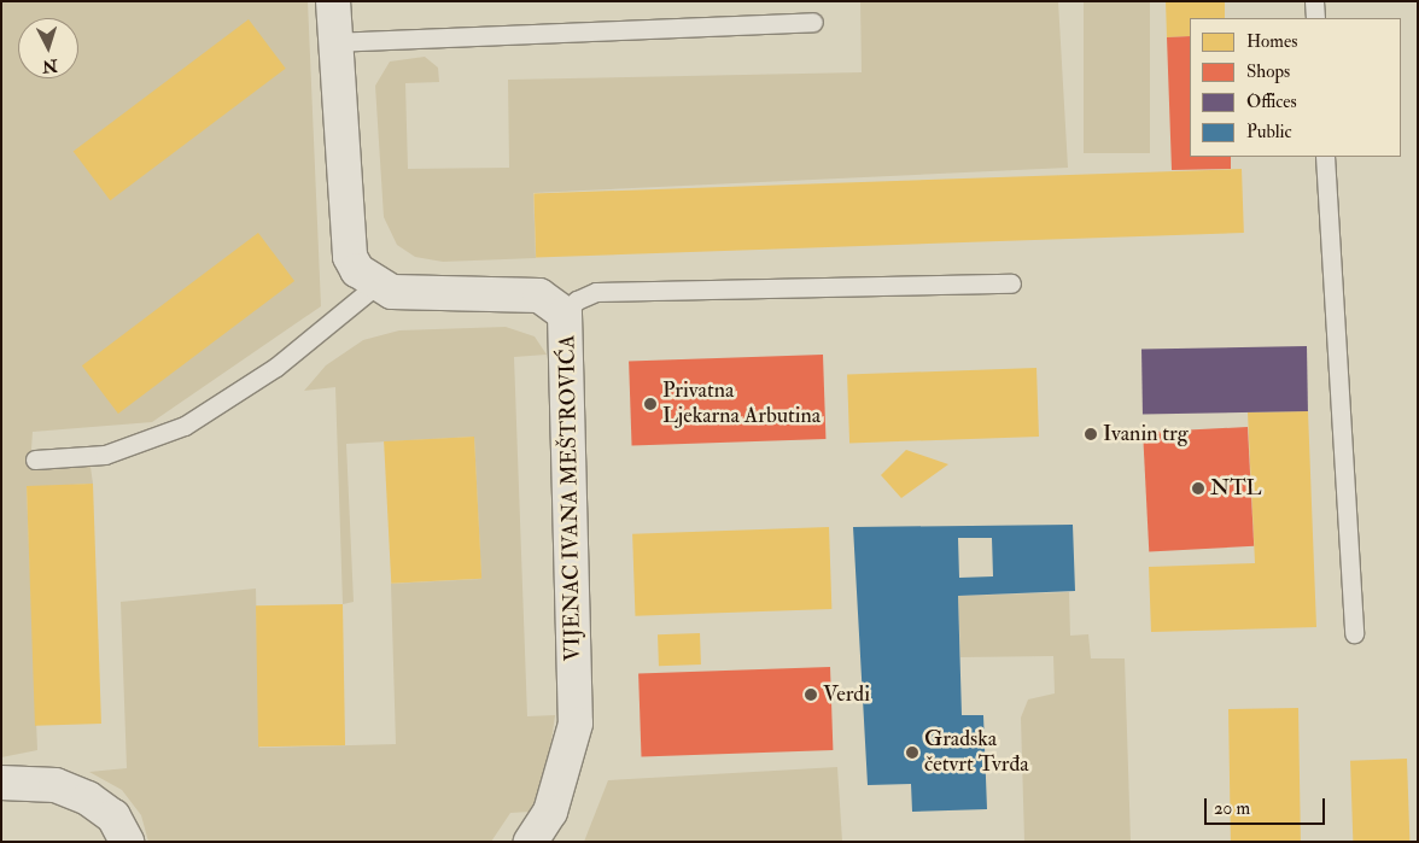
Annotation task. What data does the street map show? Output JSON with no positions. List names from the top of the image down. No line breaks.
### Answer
{"streets":{"street":["VIJENAC IVANA MEŠTROVIĆA"]},"places":["Privatna Ljekarna Arbutina","Ivanin trg","NTL","Verdi","Gradska četvrt Tvrđa"],"legend":["Homes","Shops","Offices","Public"],"scale_bar":"20 m","north":"bottom"}
